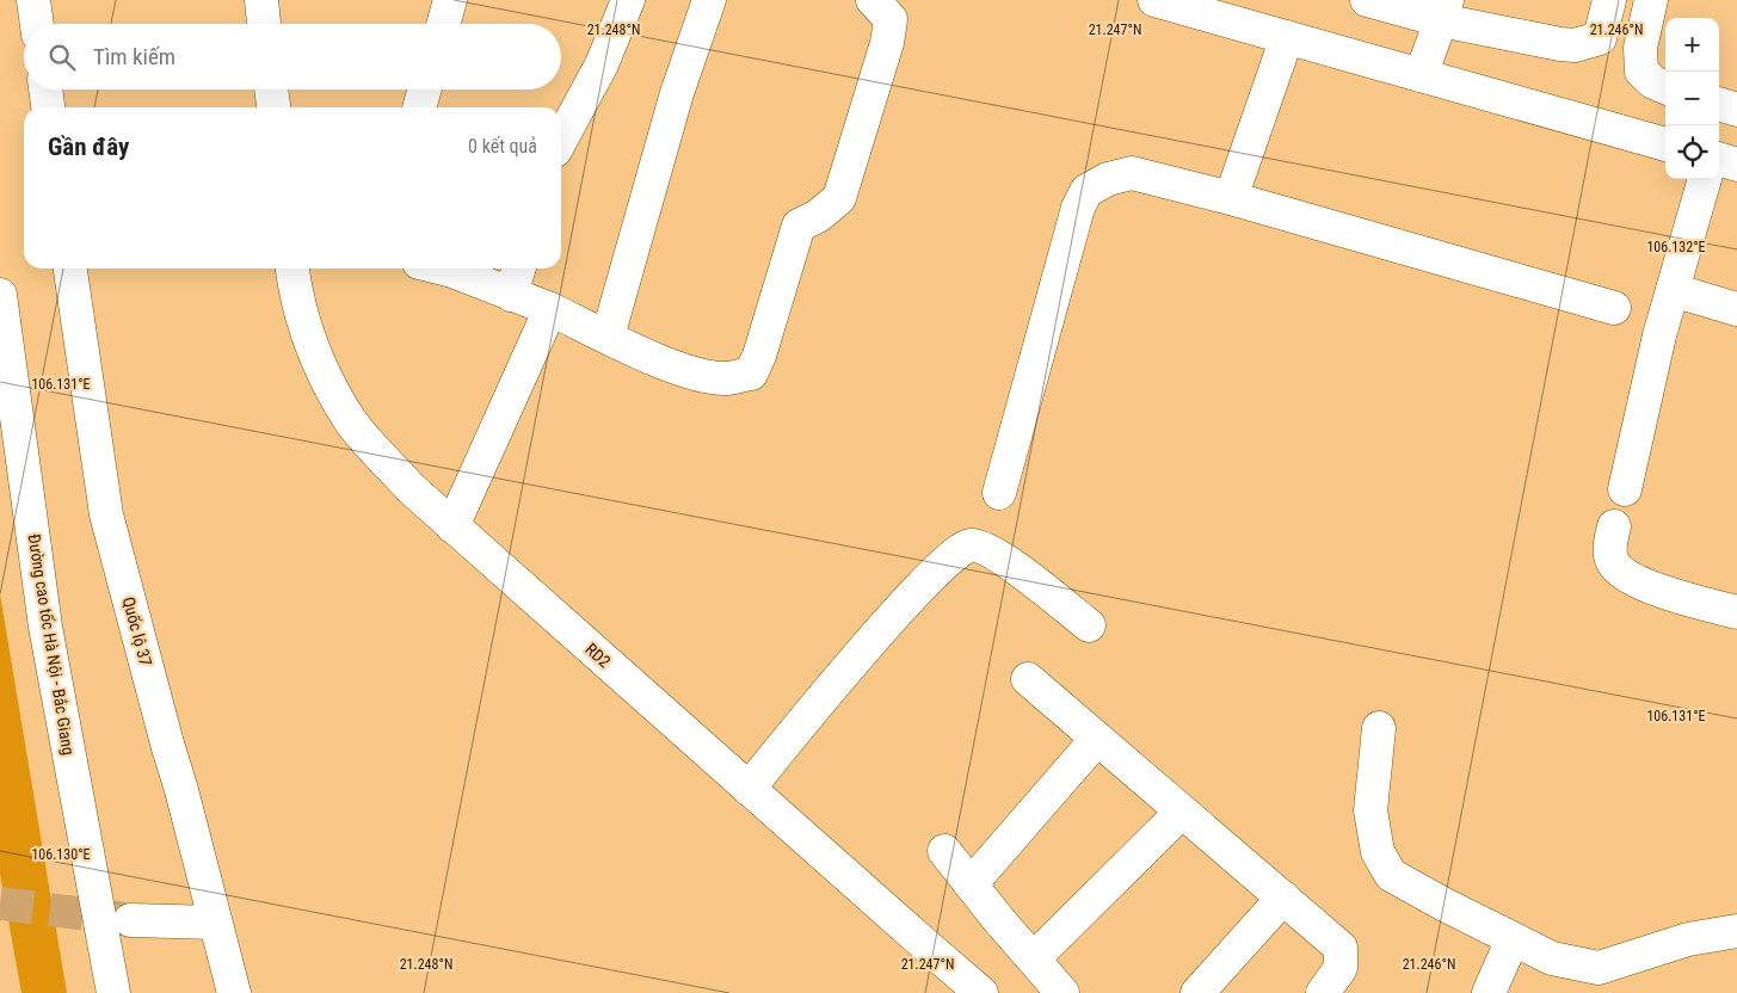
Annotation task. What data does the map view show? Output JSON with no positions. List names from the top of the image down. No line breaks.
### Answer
{"streets":{"main road":["Quốc lộ 37","Đường cao tốc Hà Nội - Bắc Giang","RD2"]},"page":{"map_buttons":["+","−"],"search":"Tìm kiếm","heading":["Gần đây","0 kết quả"]},"coordinates":["21.248°N","21.247°N","21.246°N","106.132°E","106.131°E","106.130°E"]}
